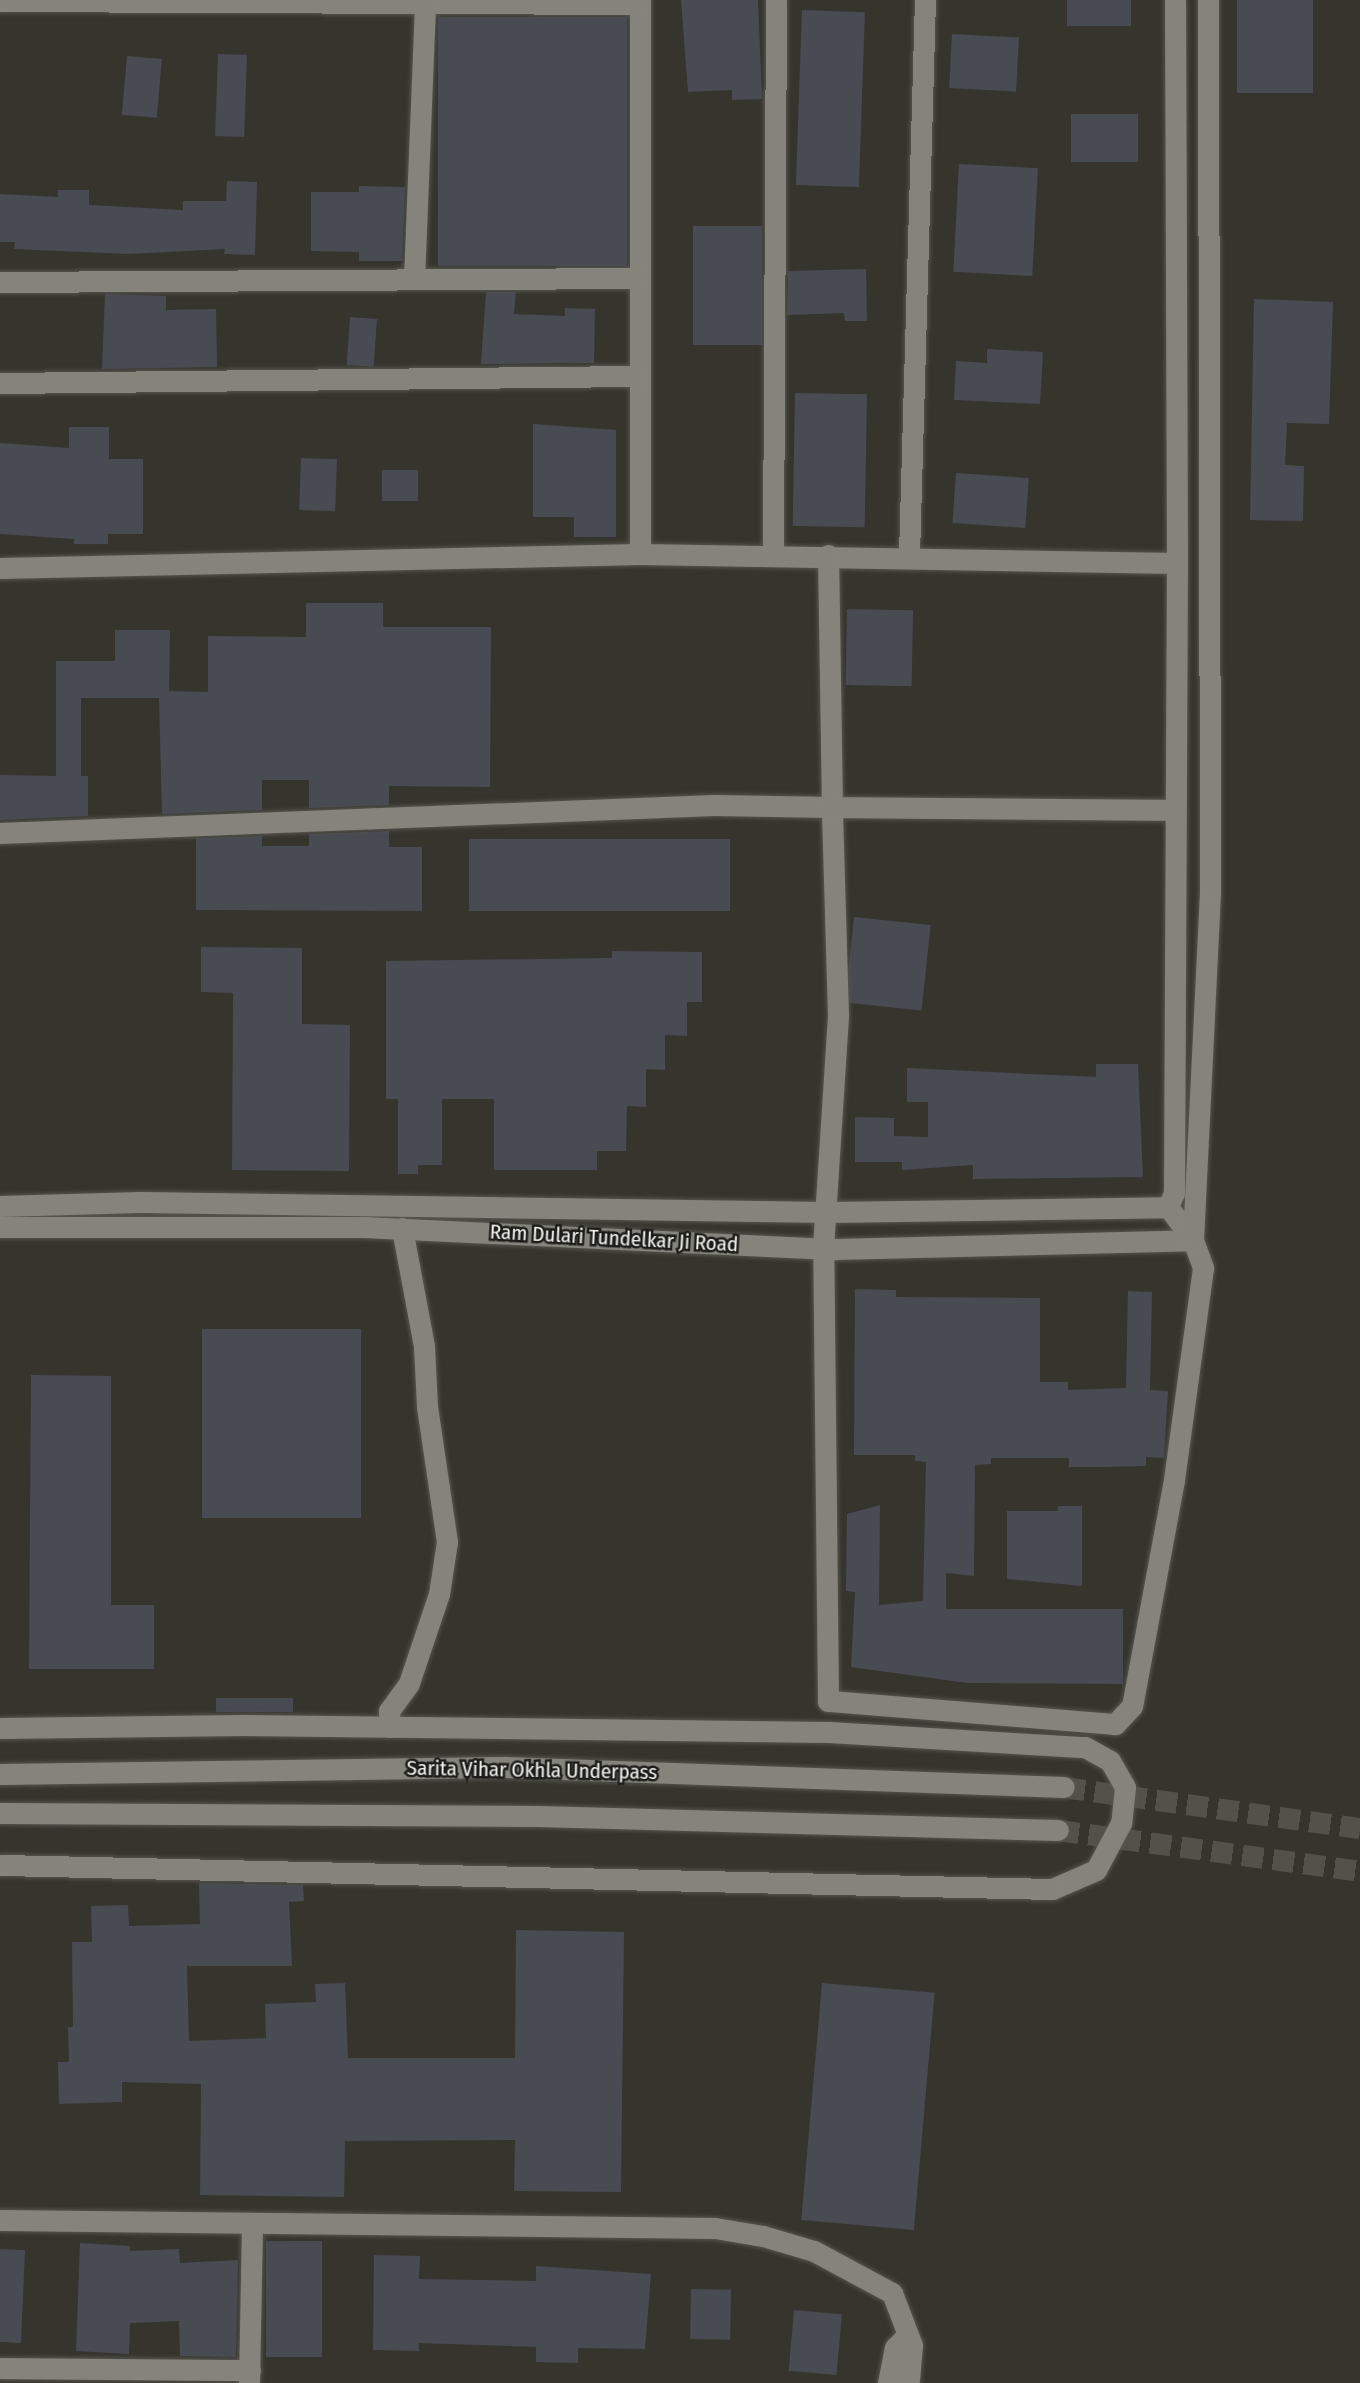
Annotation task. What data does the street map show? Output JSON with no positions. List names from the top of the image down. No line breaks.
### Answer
{"streets":{"street":["Ram Dulari Tundelkar Ji Road","Sarita Vihar Okhla Underpass"]}}
